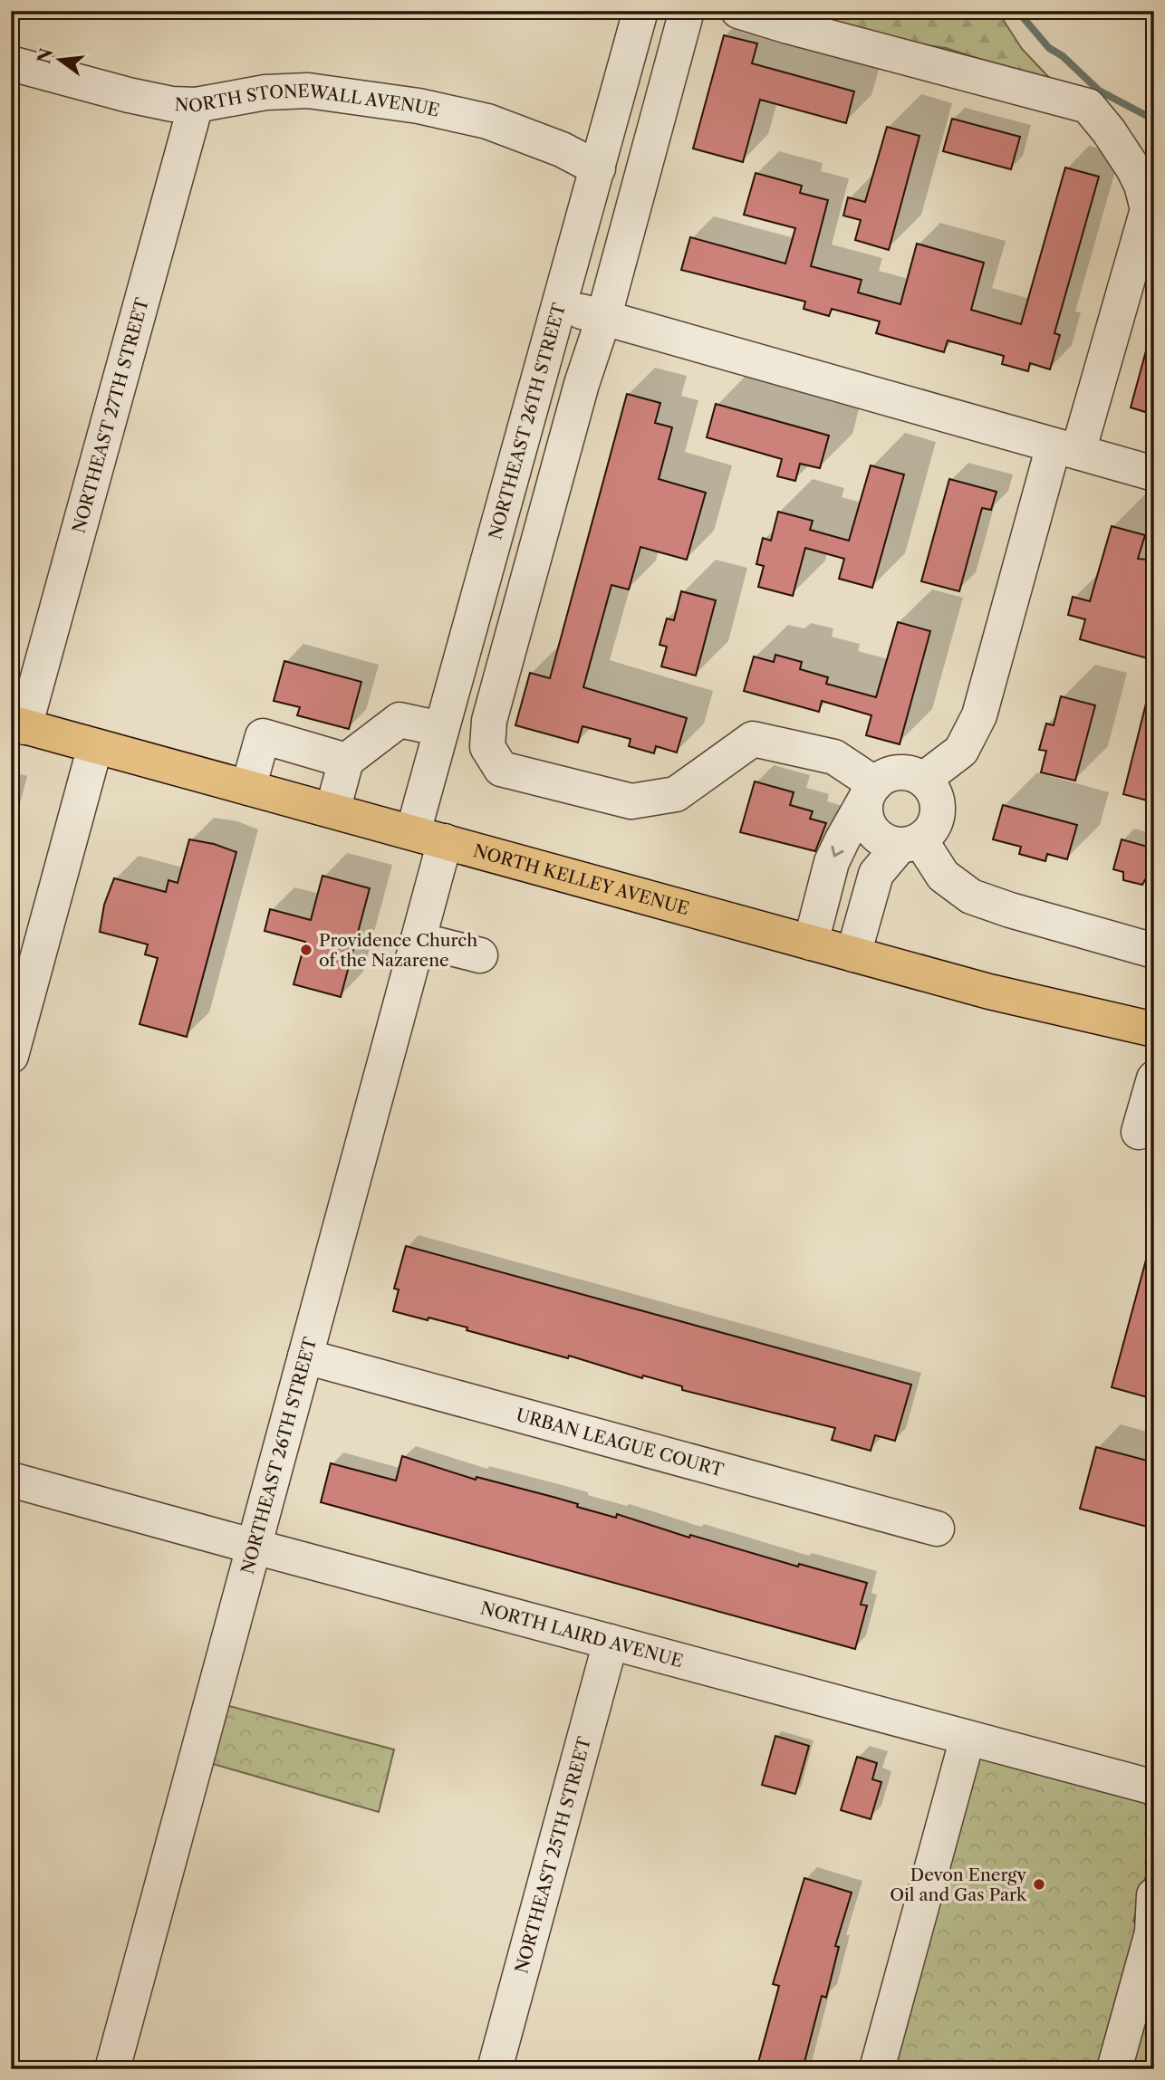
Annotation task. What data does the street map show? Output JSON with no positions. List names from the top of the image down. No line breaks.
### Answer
{"streets":{"main road":["NORTH KELLEY AVENUE"],"street":["NORTH STONEWALL AVENUE","NORTHEAST 27TH STREET","NORTHEAST 26TH STREET","URBAN LEAGUE COURT","NORTH LAIRD AVENUE","NORTHEAST 25TH STREET"]},"crossings":[["NORTH STONEWALL AVENUE","NORTHEAST 27TH STREET"],["NORTH STONEWALL AVENUE","NORTHEAST 26TH STREET"],["NORTHEAST 27TH STREET","NORTH KELLEY AVENUE"],["NORTHEAST 26TH STREET","NORTH KELLEY AVENUE"],["NORTHEAST 26TH STREET","URBAN LEAGUE COURT"],["NORTHEAST 26TH STREET","NORTH LAIRD AVENUE"],["NORTH LAIRD AVENUE","NORTHEAST 25TH STREET"]],"places":["Providence Church of the Nazarene","Devon Energy Oil and Gas Park"],"north":"left"}
